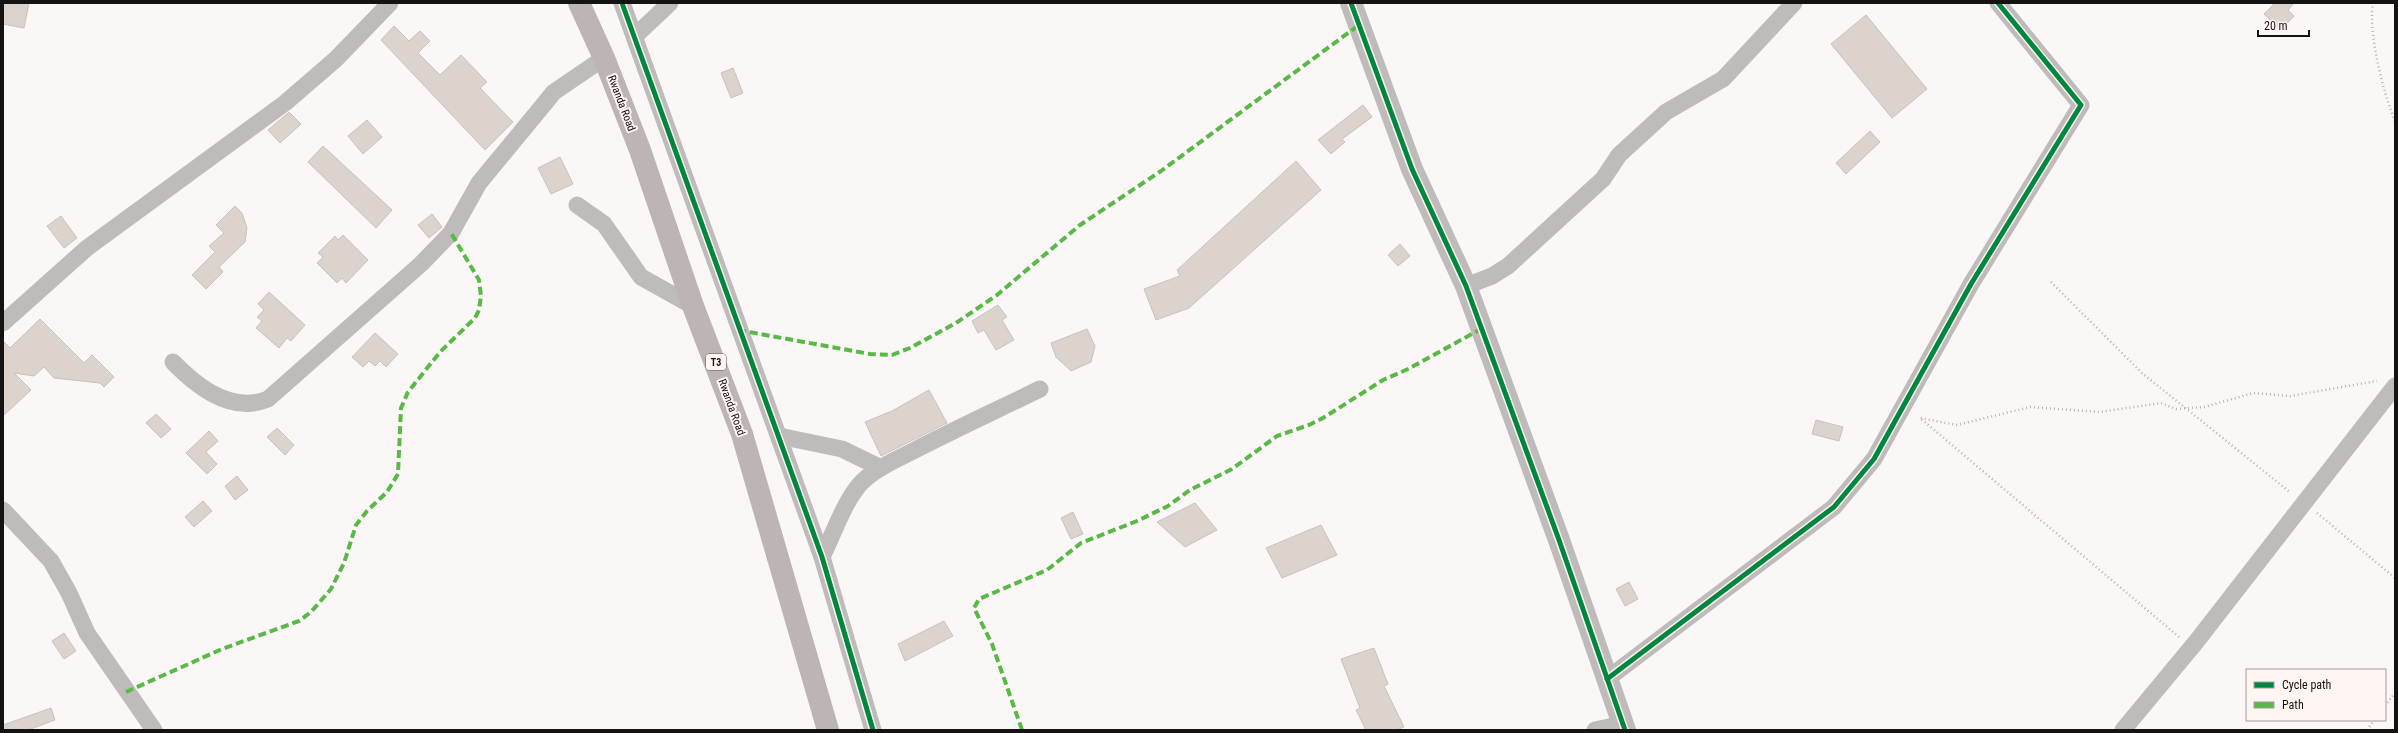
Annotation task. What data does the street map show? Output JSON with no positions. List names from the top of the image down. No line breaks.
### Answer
{"streets":{"highway":["Rwanda Road","T3"]},"legend":["Cycle path","Path"],"scale_bar":"20 m"}
